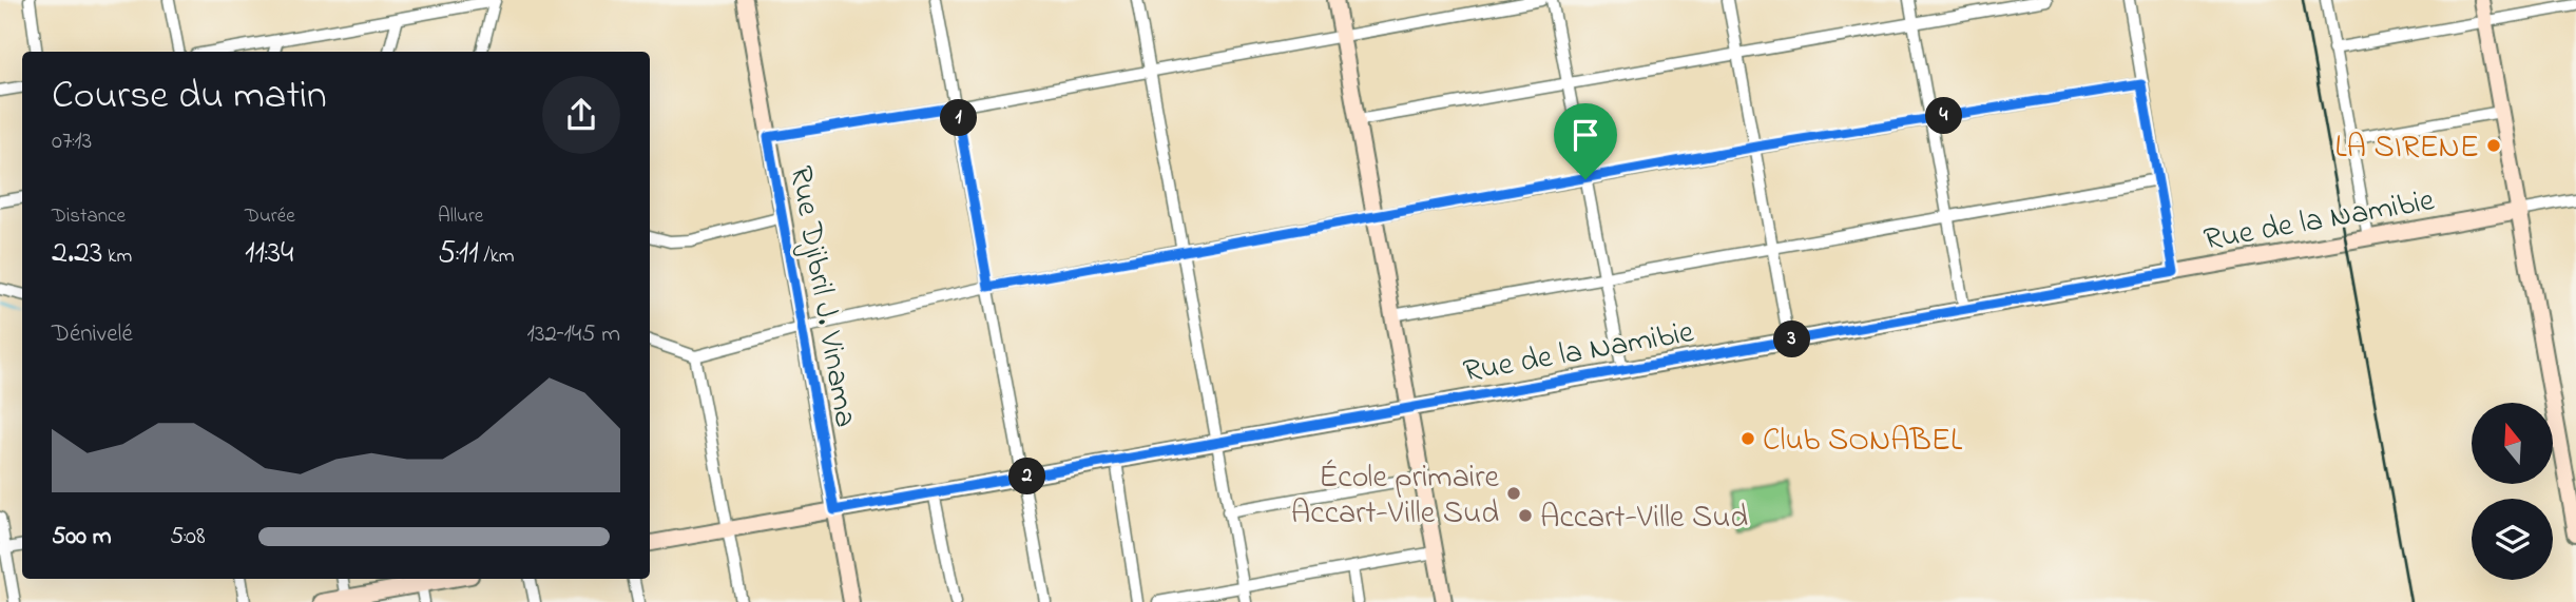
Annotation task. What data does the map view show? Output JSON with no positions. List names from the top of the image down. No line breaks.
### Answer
{"streets":{"street":["Rue de la Namibie","Rue Djibril J. Vinama"]},"crossings":[["Rue de la Namibie","Rue Djibril J. Vinama"]],"places":["LA SIRENE","Club SONABEL","École primaire Accart-Ville Sud","Accart-Ville Sud"],"north":"top","page":{"heading":["Course du matin","07:13"],"pins":["4","1","3","2"],"stats":[["Distance","2.23 km"],["Durée","11:34"],["Allure","5:11 /km"]],"chart":["Dénivelé","132–145 m"],"list":[{"name":"500 m","note":"5:08"}]}}
